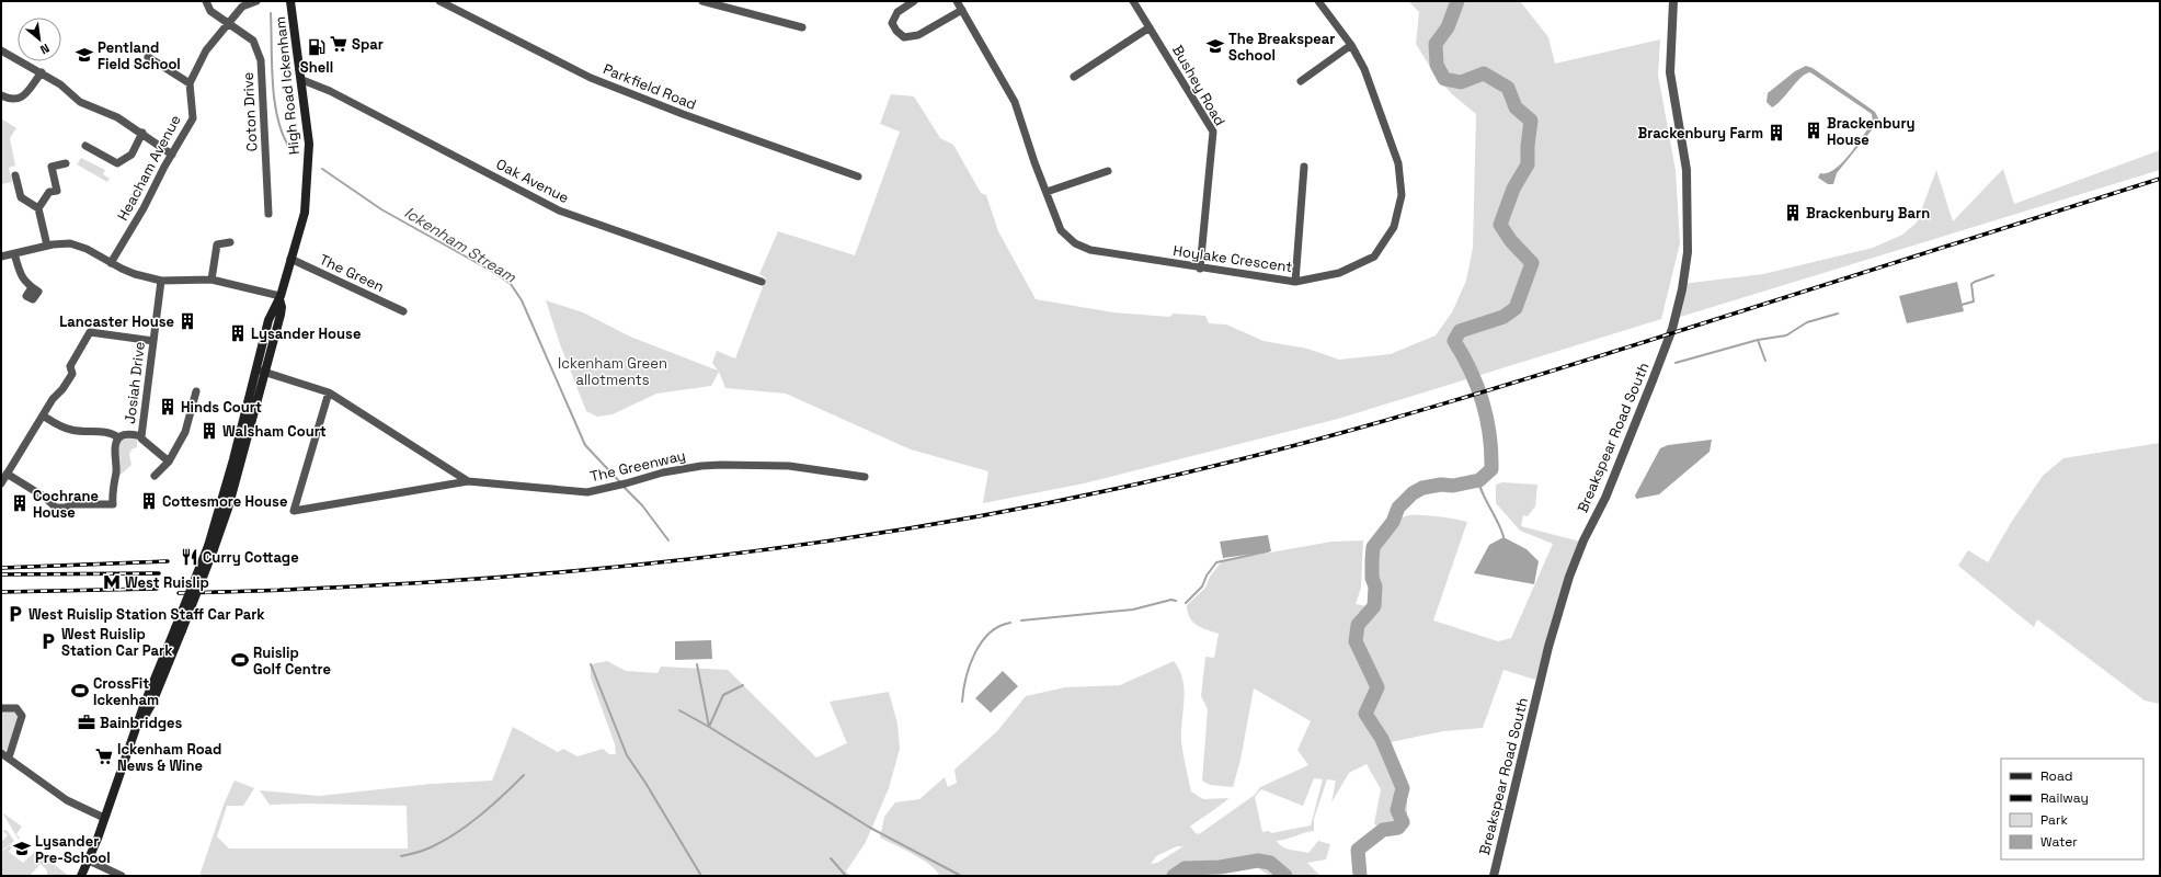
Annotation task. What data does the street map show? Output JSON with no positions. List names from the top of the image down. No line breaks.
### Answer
{"streets":{"main road":["High Road Ickenham"],"street":["Bushey Road","Parkfield Road","Coton Drive","Heacham Avenue","Oak Avenue","Hoylake Crescent","The Green","Josiah Drive","Breakspear Road South","The Greenway"]},"crossings":[["High Road Ickenham","Oak Avenue"],["High Road Ickenham","The Green"],["High Road Ickenham","The Greenway"],["Bushey Road","Hoylake Crescent"]],"water":["Ickenham Stream"],"parks":["Ickenham Green allotments"],"places":{"supermarket":["Spar","Ickenham Road News & Wine"],"school or university":["The Breakspear School","Pentland Field School","Lysander Pre-School"],"fuel station":["Shell"],"building":["Brackenbury House","Brackenbury Farm","Brackenbury Barn","Lancaster House","Lysander House","Hinds Court","Walsham Court","Cottesmore House","Cochrane House"],"restaurant":["Curry Cottage"],"metro station":["West Ruislip"],"parking":["West Ruislip Station Staff Car Park","West Ruislip Station Car Park"],"sports":["Ruislip Golf Centre","CrossFit Ickenham"],"office":["Bainbridges"]},"legend":["Road","Railway","Park","Water"],"north":"bottom right"}
